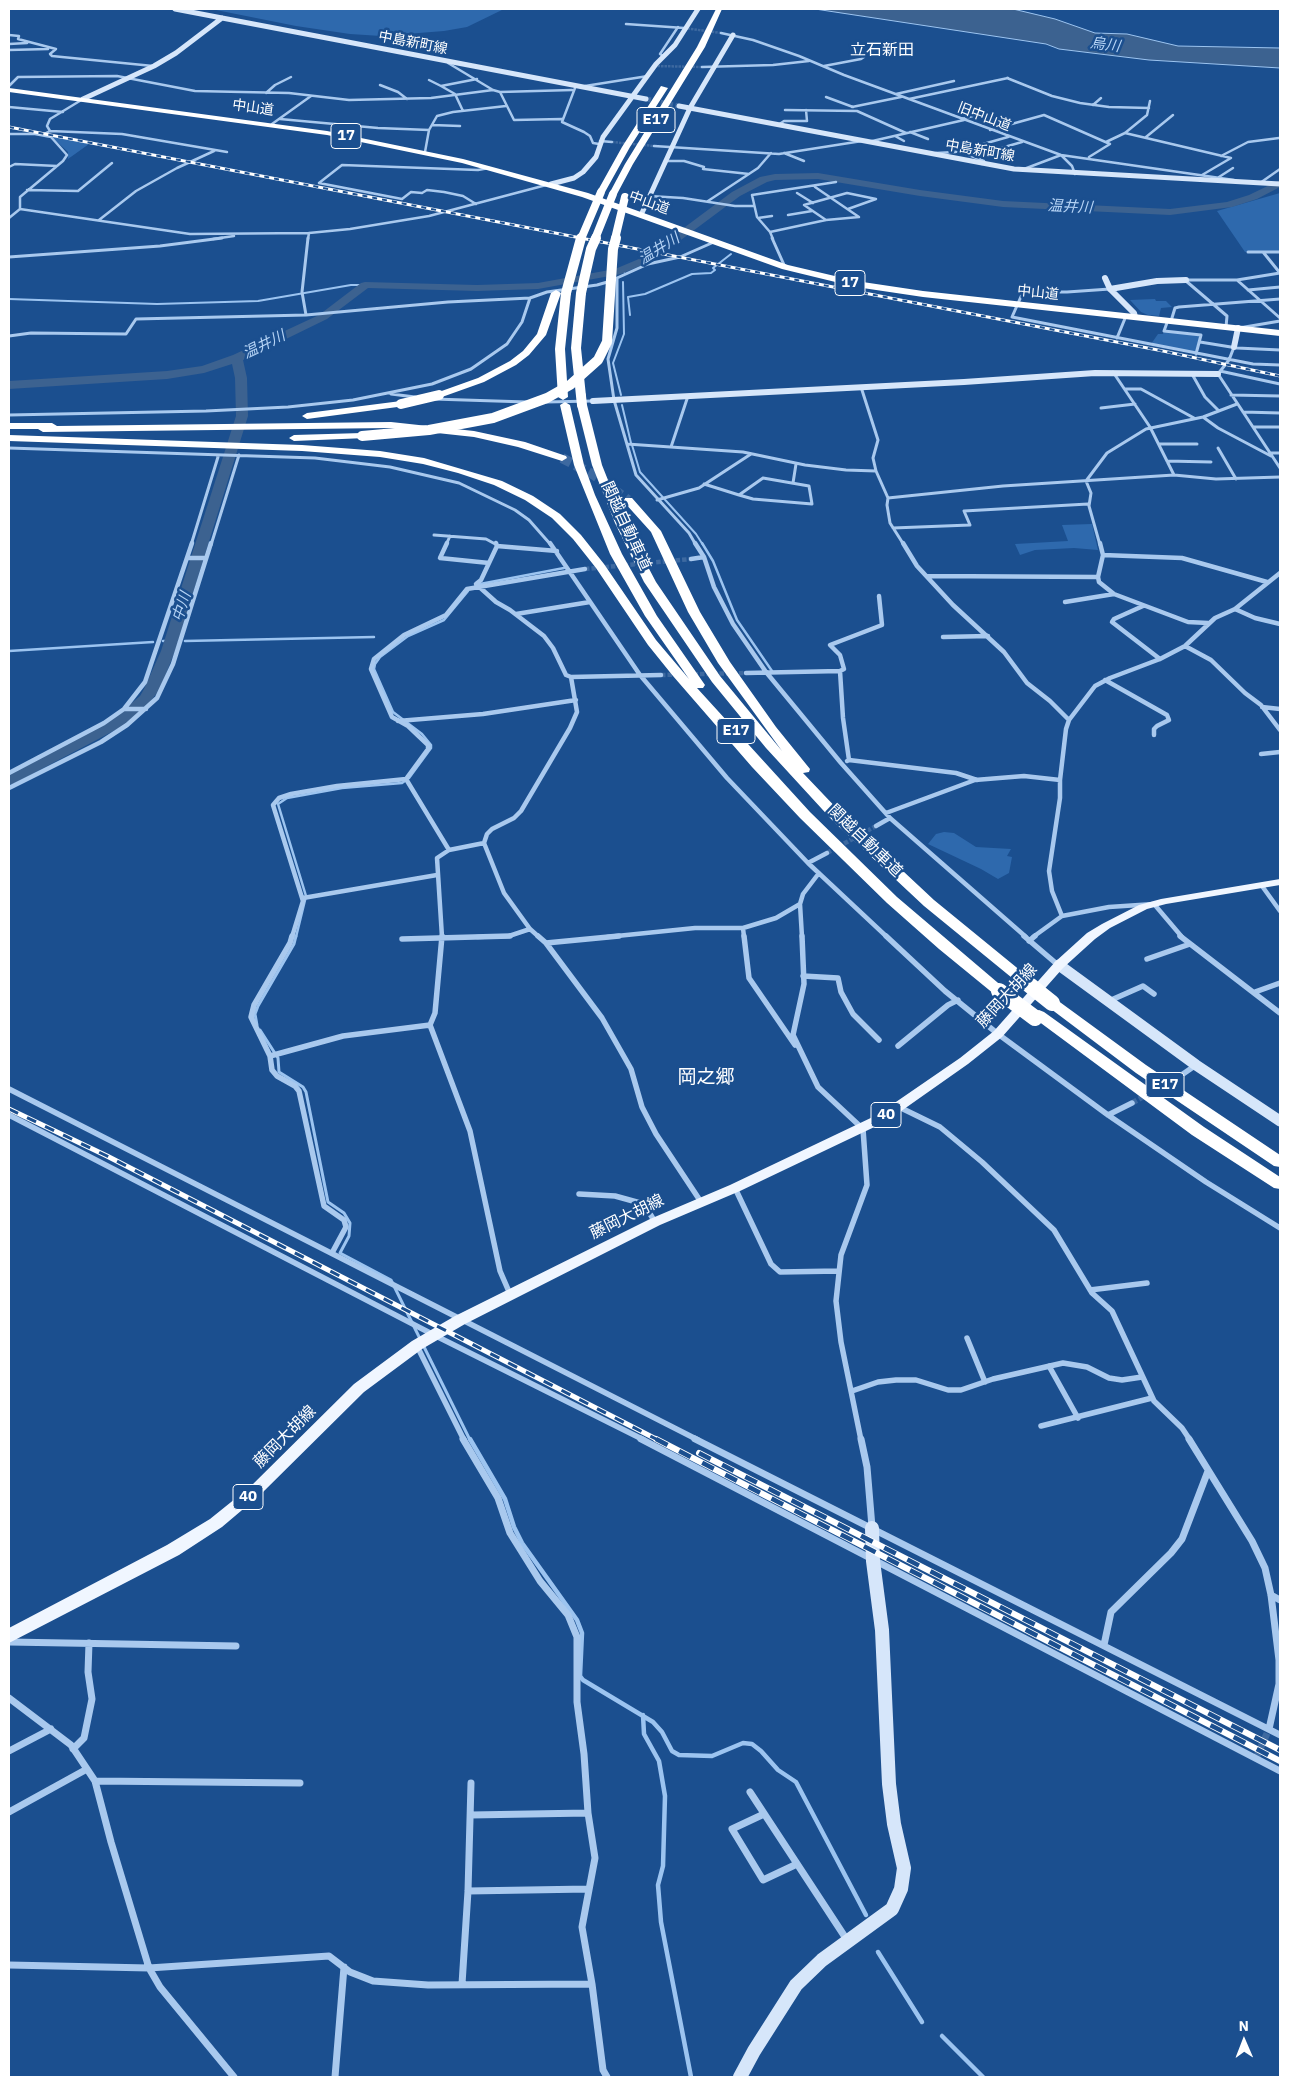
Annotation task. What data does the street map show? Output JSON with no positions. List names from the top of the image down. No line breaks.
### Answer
{"streets":{"highway":["中山道","E17","17","関越自動車道"],"main road":["藤岡大胡線","40"],"street":["中島新町線","旧中山道"]},"crossings":[["中島新町線","旧中山道"],["E17","関越自動車道"]],"districts":["立石新田","岡之郷"],"water":["烏川","温井川","中川"],"north":"top"}
